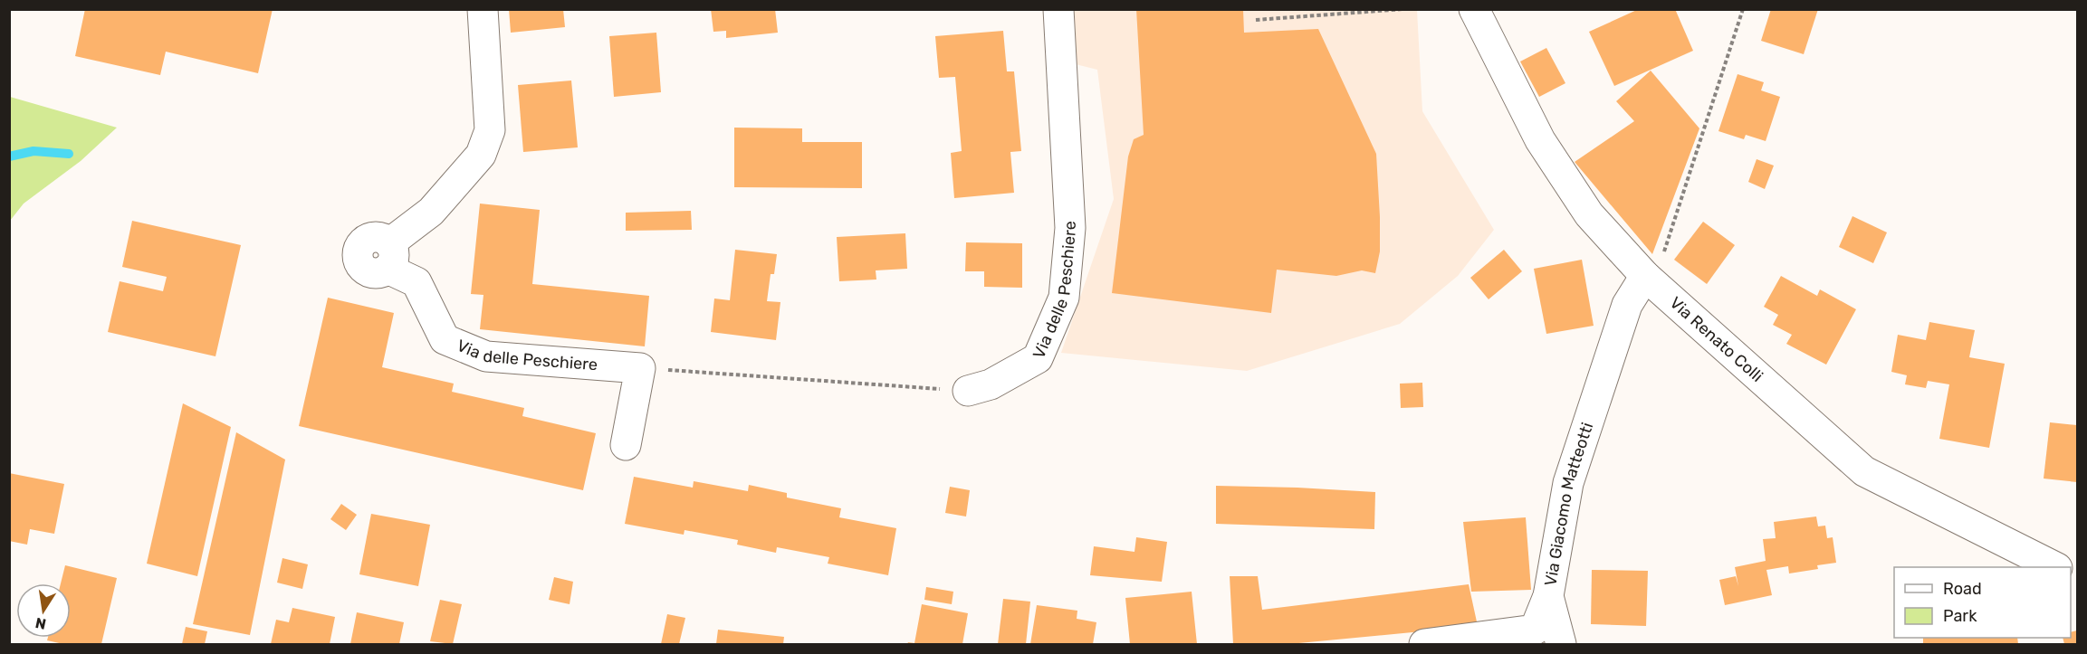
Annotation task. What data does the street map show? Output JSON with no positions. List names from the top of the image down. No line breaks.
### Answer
{"streets":{"street":["Via delle Peschiere","Via Renato Colli","Via Giacomo Matteotti"]},"crossings":[["Via Renato Colli","Via Giacomo Matteotti"]],"legend":["Road","Park"],"north":"bottom"}
